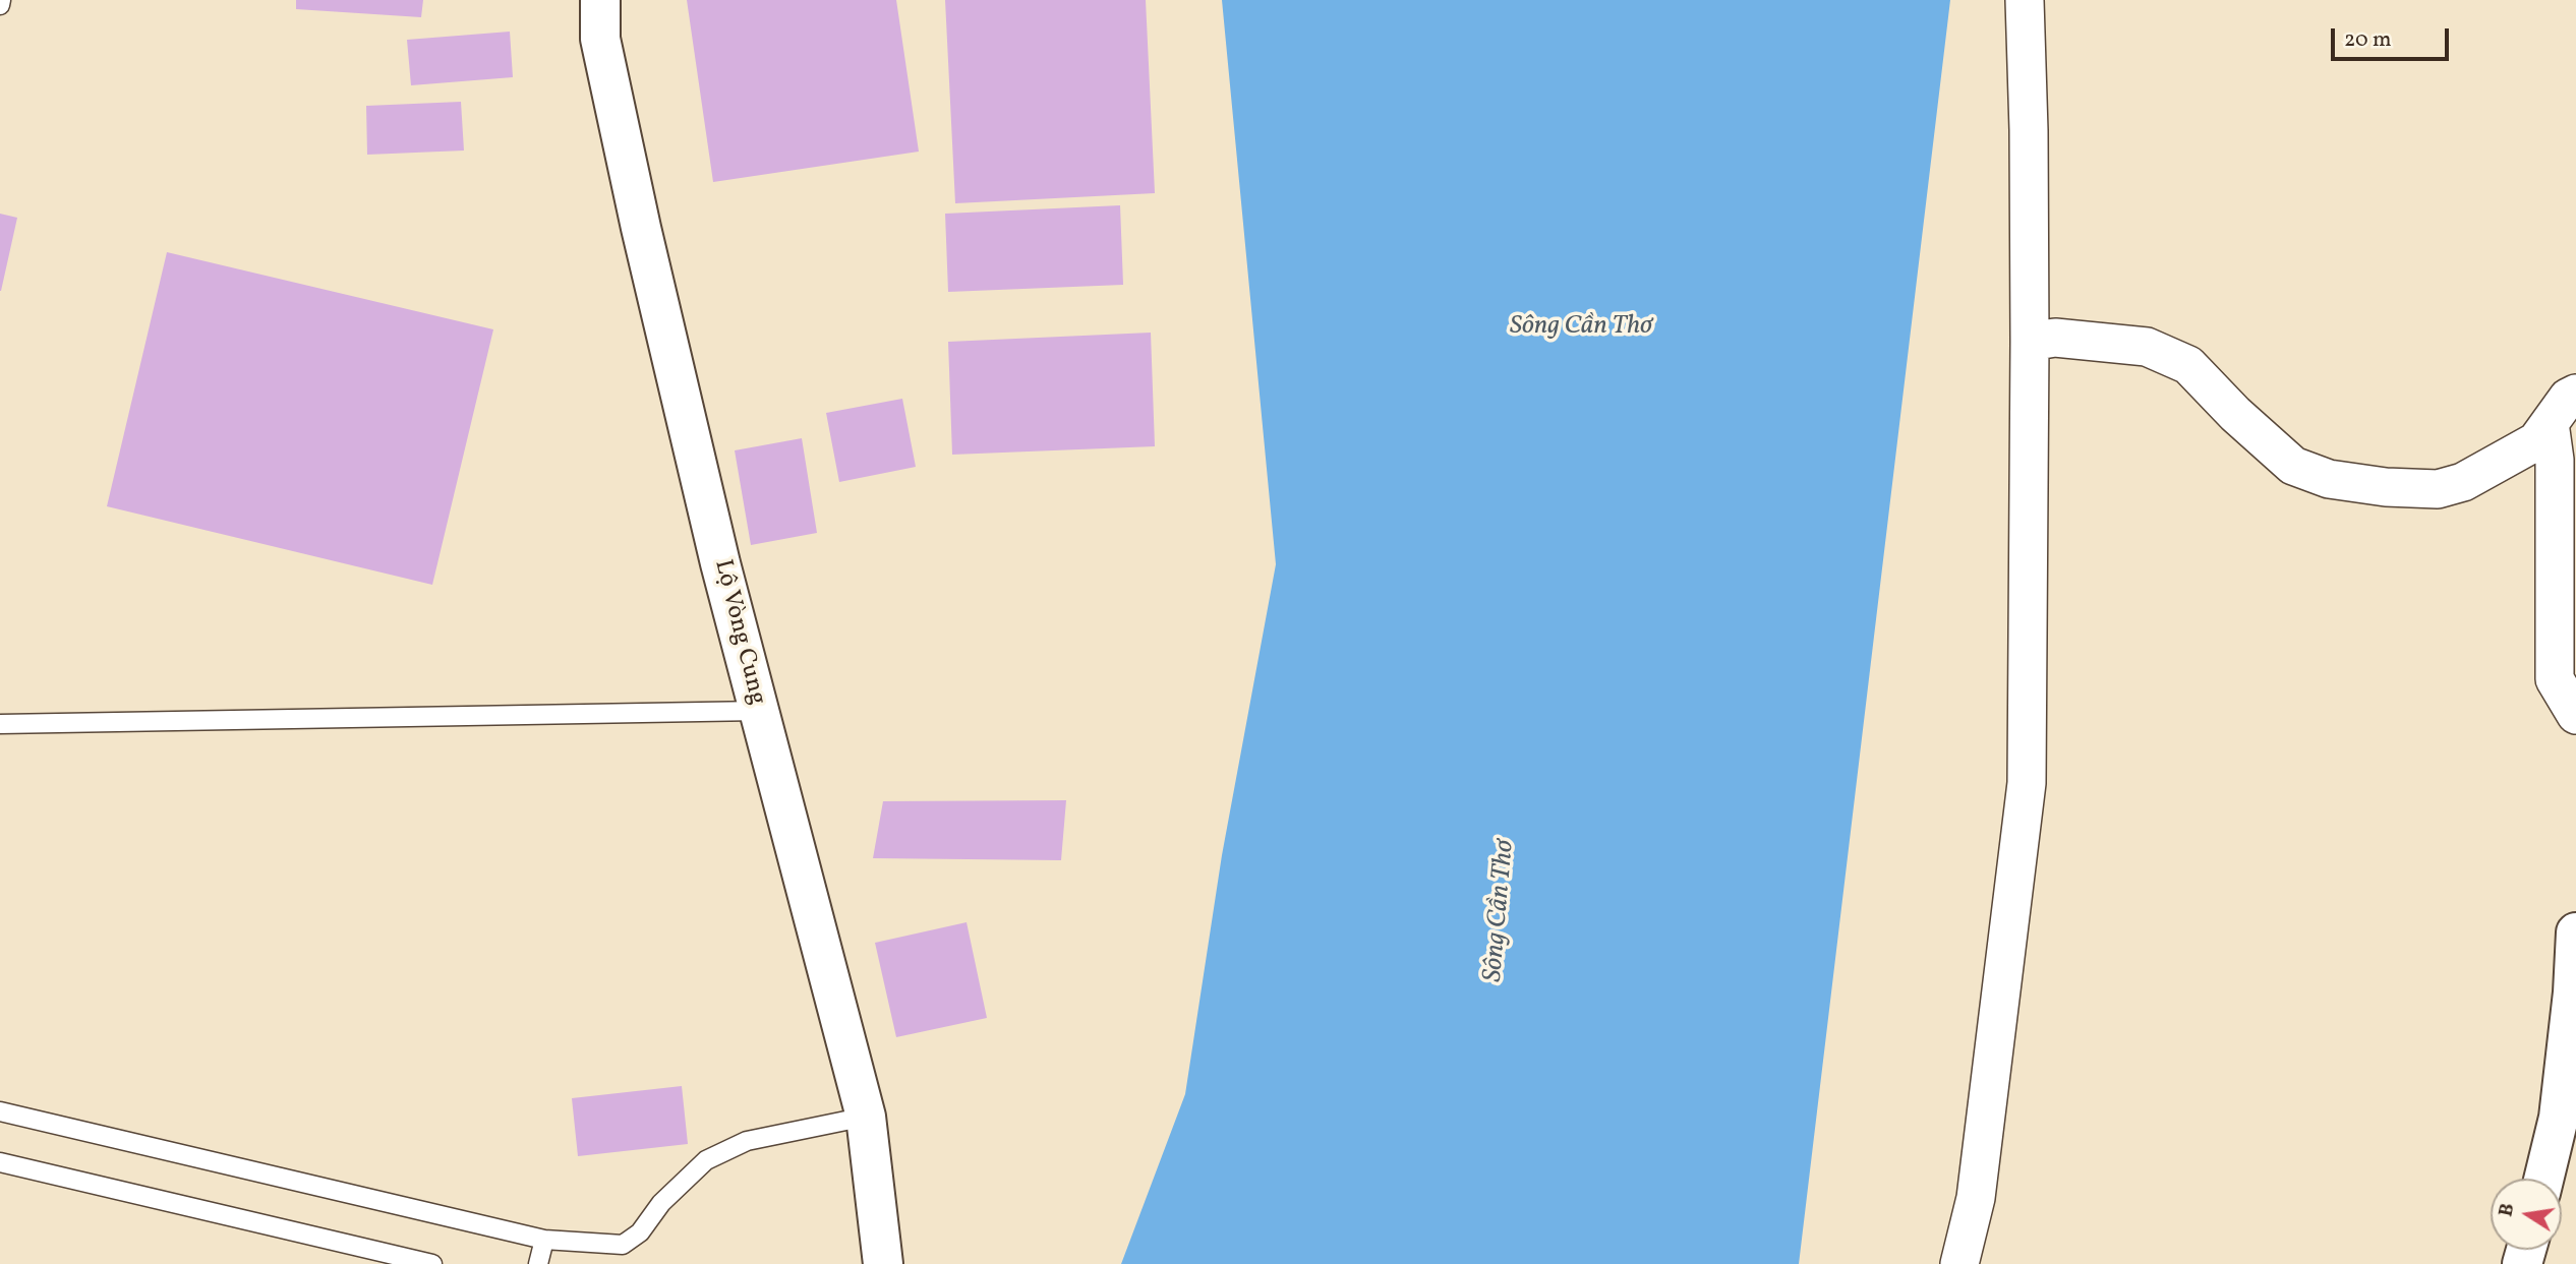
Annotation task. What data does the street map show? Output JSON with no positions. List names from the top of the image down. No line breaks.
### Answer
{"streets":{"main road":["Lộ Vòng Cung"]},"water":["Sông Cần Thơ"],"scale_bar":"20 m","north":"left"}
